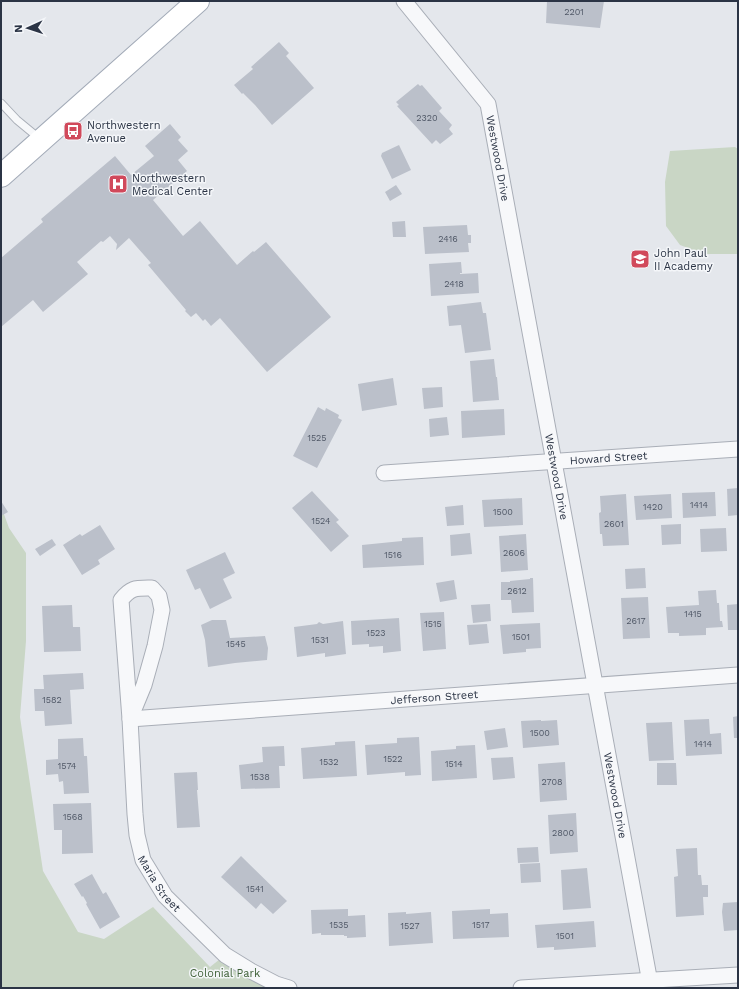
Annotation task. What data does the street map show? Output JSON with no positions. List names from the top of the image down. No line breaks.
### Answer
{"streets":{"street":["Westwood Drive","Howard Street","Jefferson Street","Maria Street"]},"crossings":[["Westwood Drive","Howard Street"],["Westwood Drive","Jefferson Street"],["Jefferson Street","Maria Street"]],"parks":["Colonial Park"],"places":{"bus stop":["Northwestern Avenue"],"hospital":["Northwestern Medical Center"],"school or university":["John Paul II Academy"]},"house_numbers":["2201","2320","2416","2418","1525","1414","1420","1500","1524","2601","2606","1516","2612","1415","2617","1515","1523","1501","1531","1545","1582","1500","1414","1522","1532","1514","1574","1538","2708","1568","2800","1541","1535","1517","1527","1501"],"north":"left"}
